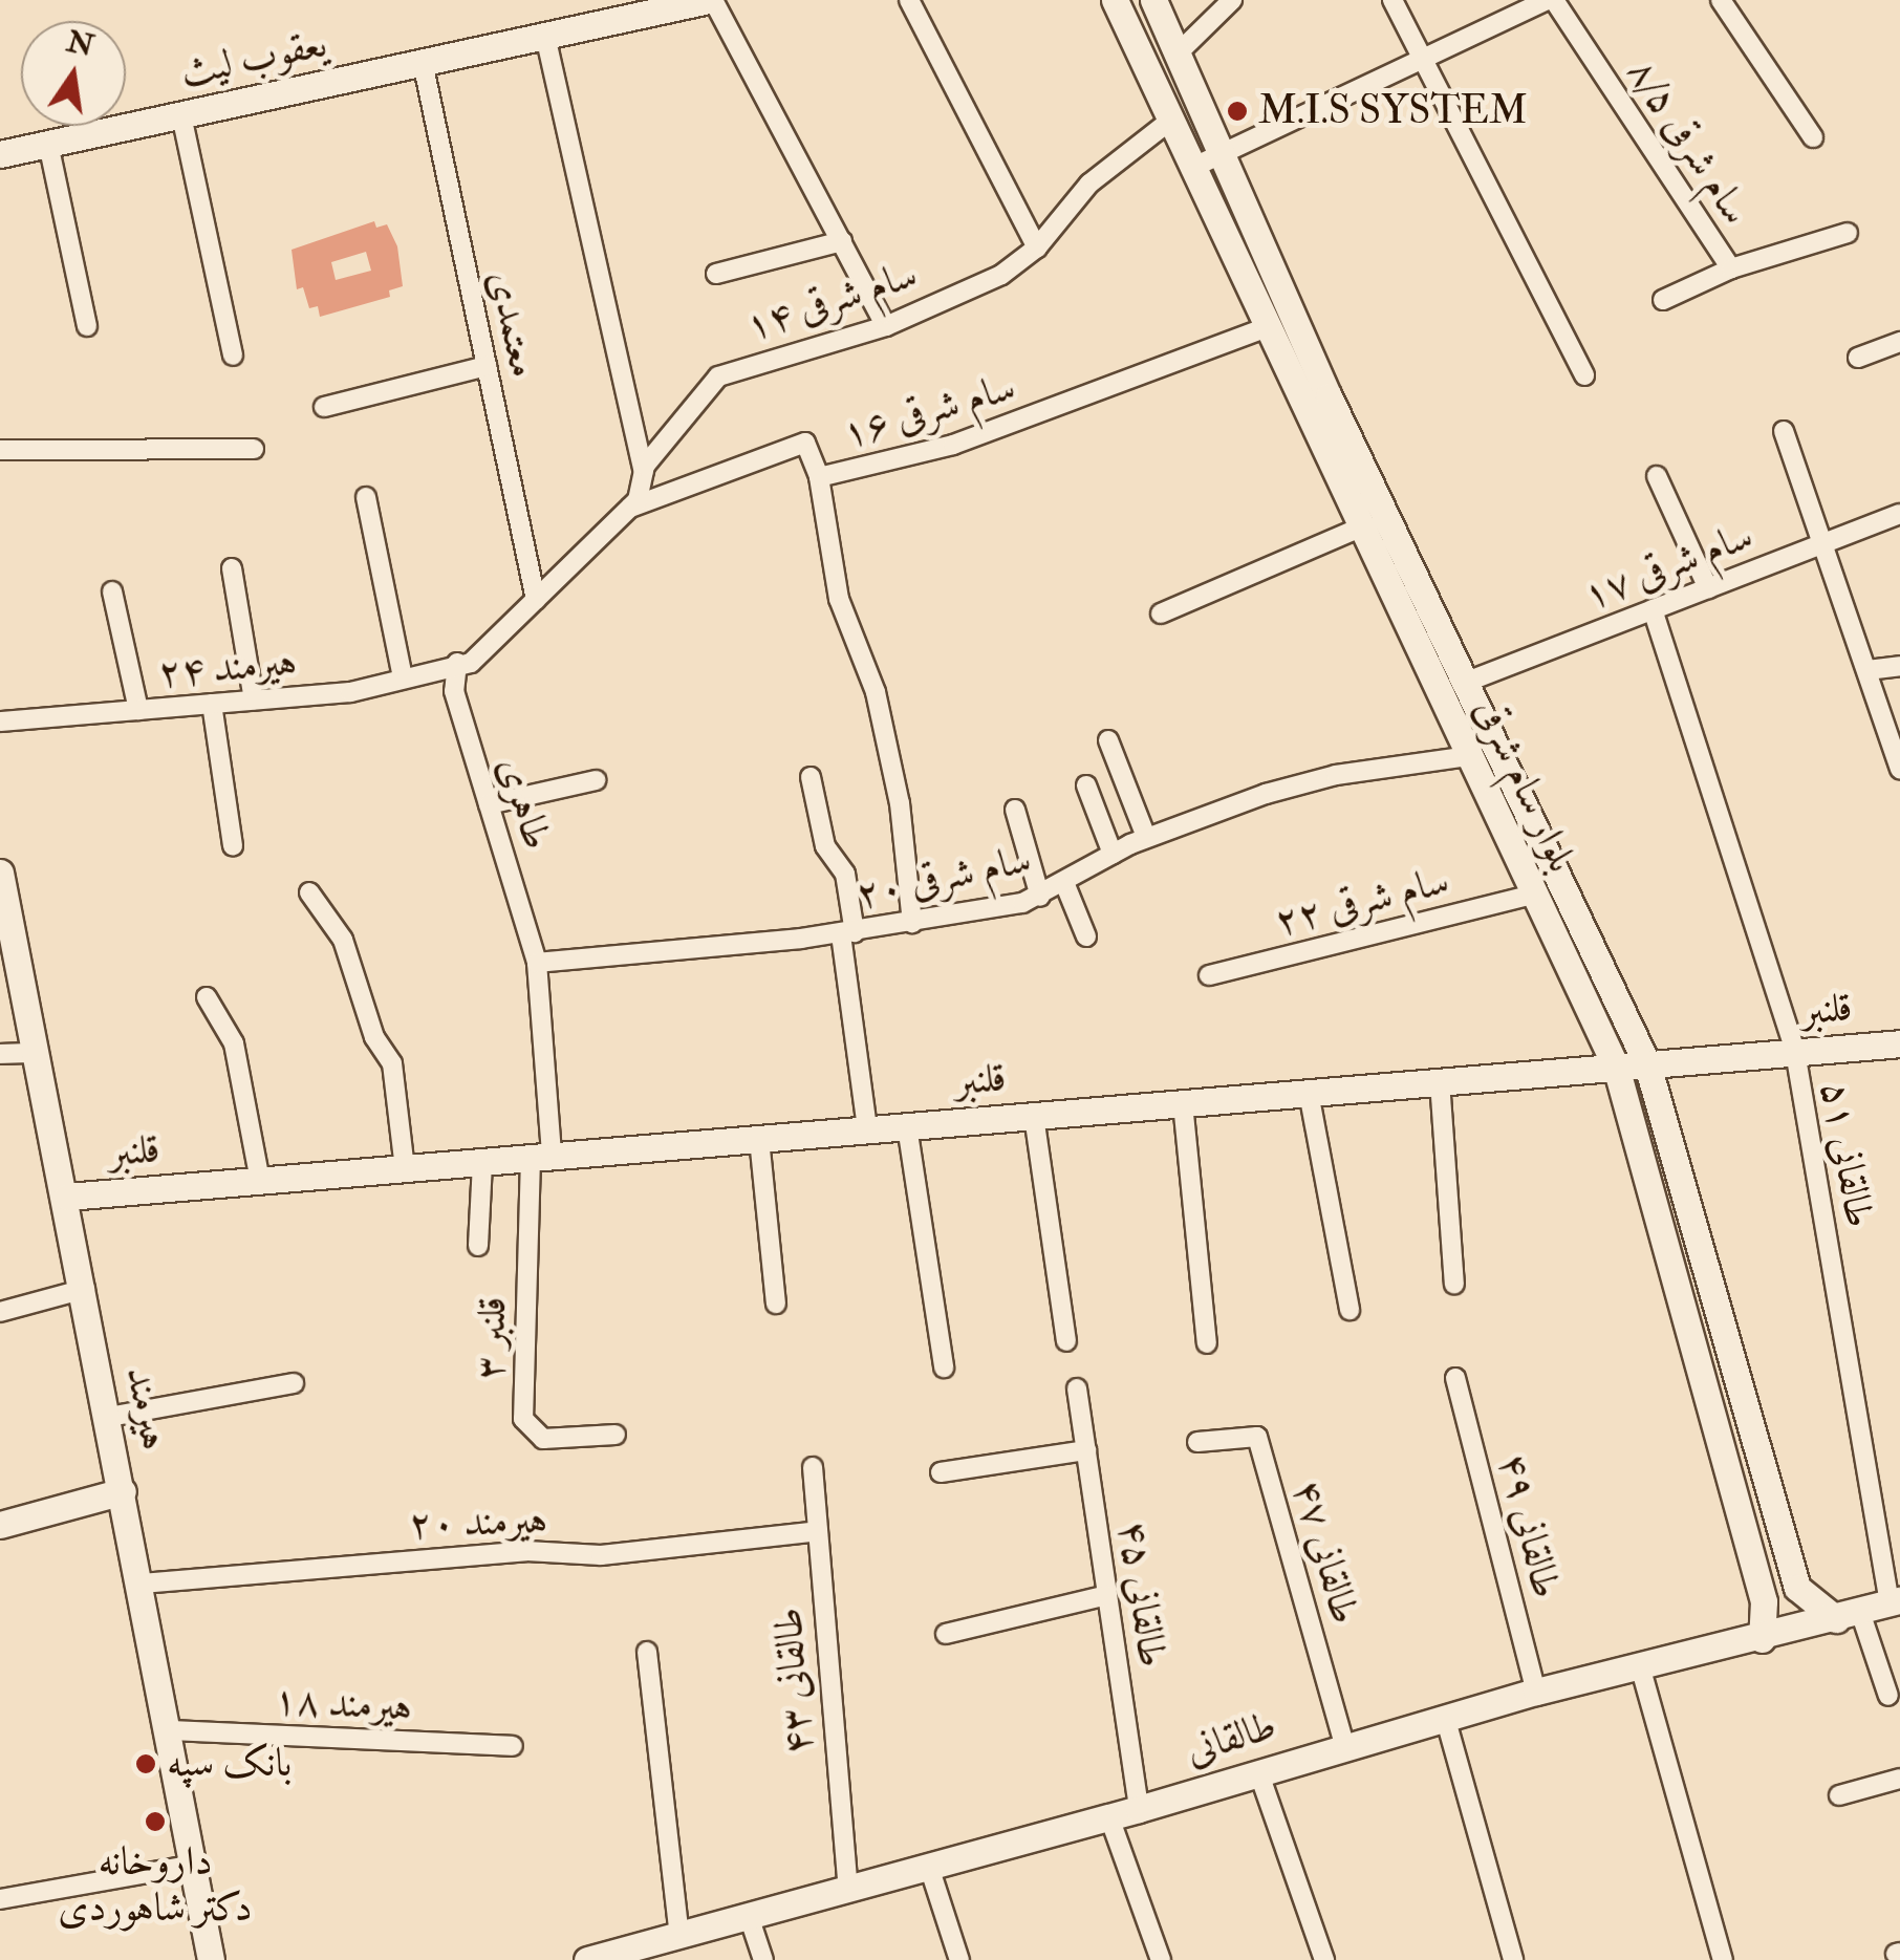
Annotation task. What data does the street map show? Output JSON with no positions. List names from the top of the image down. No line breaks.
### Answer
{"streets":{"street":["یعقوب لیث","سام شرقی ۸/۵","سام شرقی ۱۴","معتمدی","سام شرقی ۱۶","سام شرقی ۱۷","هیرمند ۲۴","بلوار سام شرقی","طاهری","سام شرقی ۲۰","سام شرقی ۲۲","قلنبر","طالقانی ۵۱","قلنبر ۳","هیرمند","هیرمند ۲۰","طالقانی ۴۹","طالقانی ۴۷","طالقانی ۴۵","طالقانی ۴۳","هیرمند ۱۸","طالقانی"]},"crossings":[["یعقوب لیث","معتمدی"],["سام شرقی ۱۴","معتمدی"],["سام شرقی ۱۴","سام شرقی ۱۶"],["سام شرقی ۱۴","هیرمند ۲۴"],["سام شرقی ۱۴","بلوار سام شرقی"],["سام شرقی ۱۴","طاهری"],["سام شرقی ۱۶","بلوار سام شرقی"],["سام شرقی ۱۷","بلوار سام شرقی"],["سام شرقی ۱۷","طالقانی ۵۱"],["هیرمند ۲۴","طاهری"],["بلوار سام شرقی","سام شرقی ۲۰"],["بلوار سام شرقی","سام شرقی ۲۲"],["بلوار سام شرقی","قلنبر"],["بلوار سام شرقی","طالقانی"],["طاهری","سام شرقی ۲۰"],["طاهری","قلنبر"],["طاهری","قلنبر ۳"],["قلنبر","طالقانی ۵۱"],["قلنبر","قلنبر ۳"],["قلنبر","هیرمند"],["طالقانی ۵۱","طالقانی"],["هیرمند","هیرمند ۲۰"],["هیرمند","هیرمند ۱۸"],["هیرمند ۲۰","طالقانی ۴۳"],["طالقانی ۴۹","طالقانی"],["طالقانی ۴۷","طالقانی"],["طالقانی ۴۵","طالقانی"],["طالقانی ۴۳","طالقانی"]],"places":["M.I.S SYSTEM","بانک سپه","داروخانه دکتر شاهوردی"],"north":"top"}
